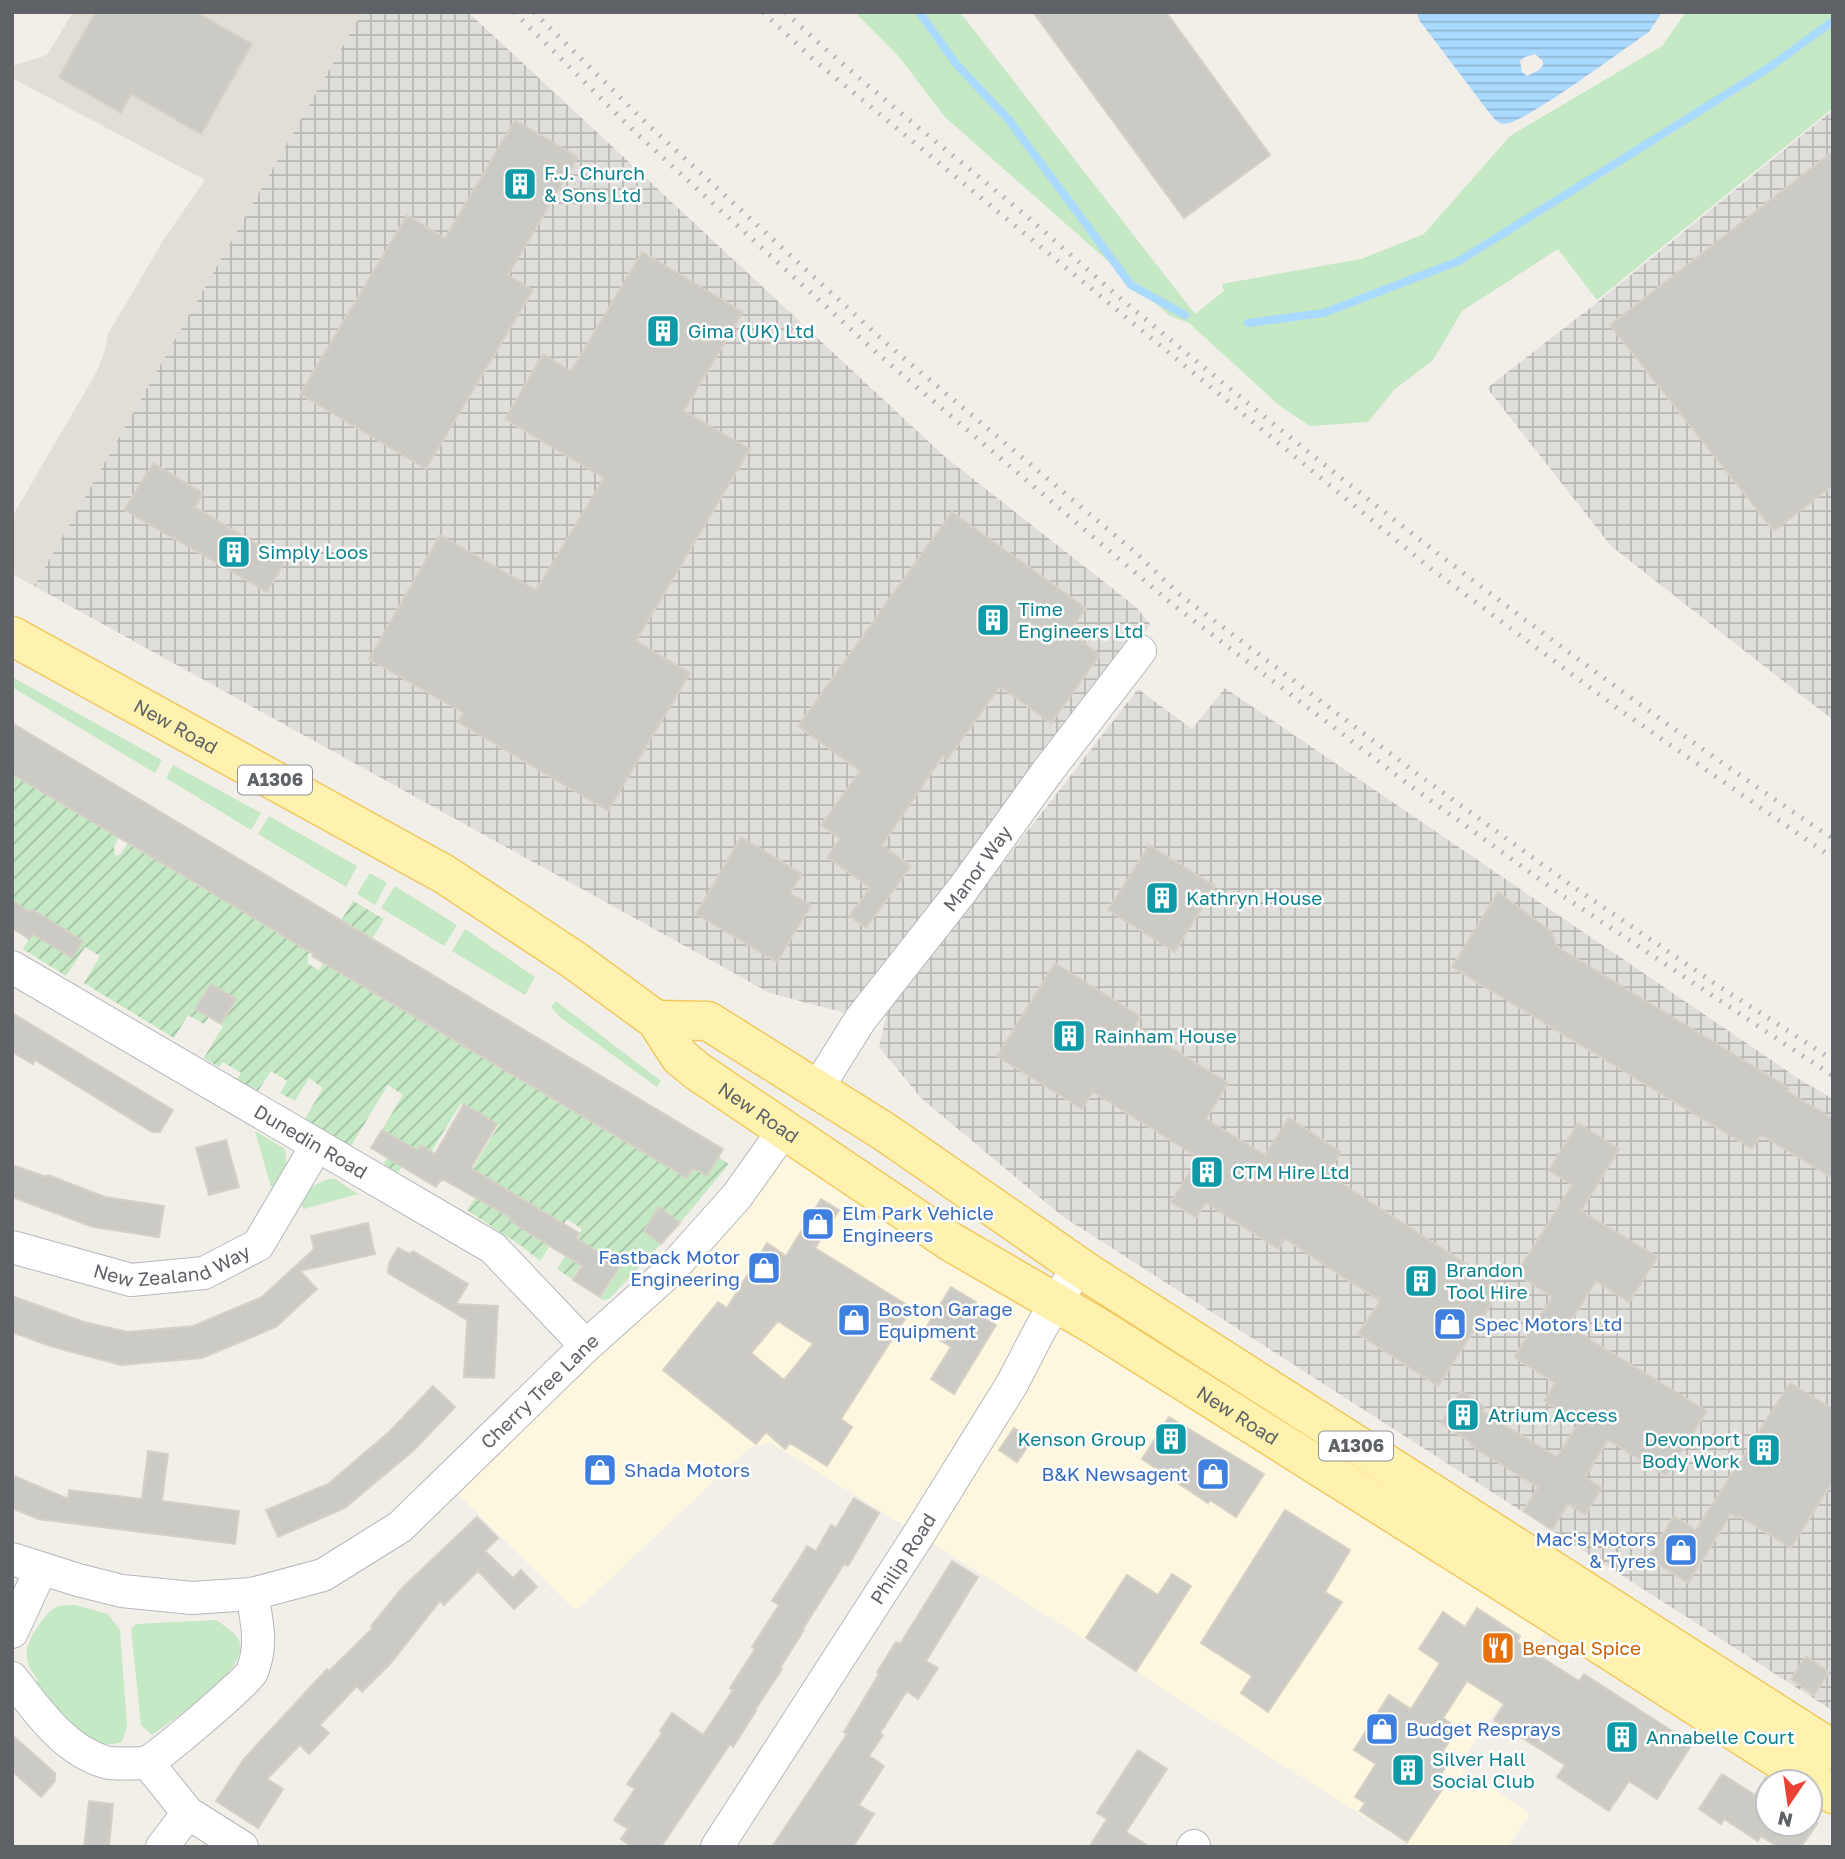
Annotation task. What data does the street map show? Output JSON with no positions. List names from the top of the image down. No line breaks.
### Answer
{"streets":{"main road":["New Road","A1306"],"street":["Manor Way","Dunedin Road","New Zealand Way","Cherry Tree Lane","Philip Road"]},"crossings":[["New Road","Manor Way"],["New Road","Cherry Tree Lane"],["New Road","Philip Road"],["Dunedin Road","New Zealand Way"],["Dunedin Road","Cherry Tree Lane"]],"places":{"building":["F.J. Church & Sons Ltd","Gima (UK) Ltd","Simply Loos","Time Engineers Ltd","Kathryn House","Rainham House","CTM Hire Ltd","Brandon Tool Hire","Atrium Access","Kenson Group","Devonport Body Work","Annabelle Court","Silver Hall Social Club"],"shop":["Elm Park Vehicle Engineers","Fastback Motor Engineering","Boston Garage Equipment","Spec Motors Ltd","Shada Motors","B&K Newsagent","Mac's Motors & Tyres","Budget Resprays"],"restaurant":["Bengal Spice"]},"north":"bottom"}
